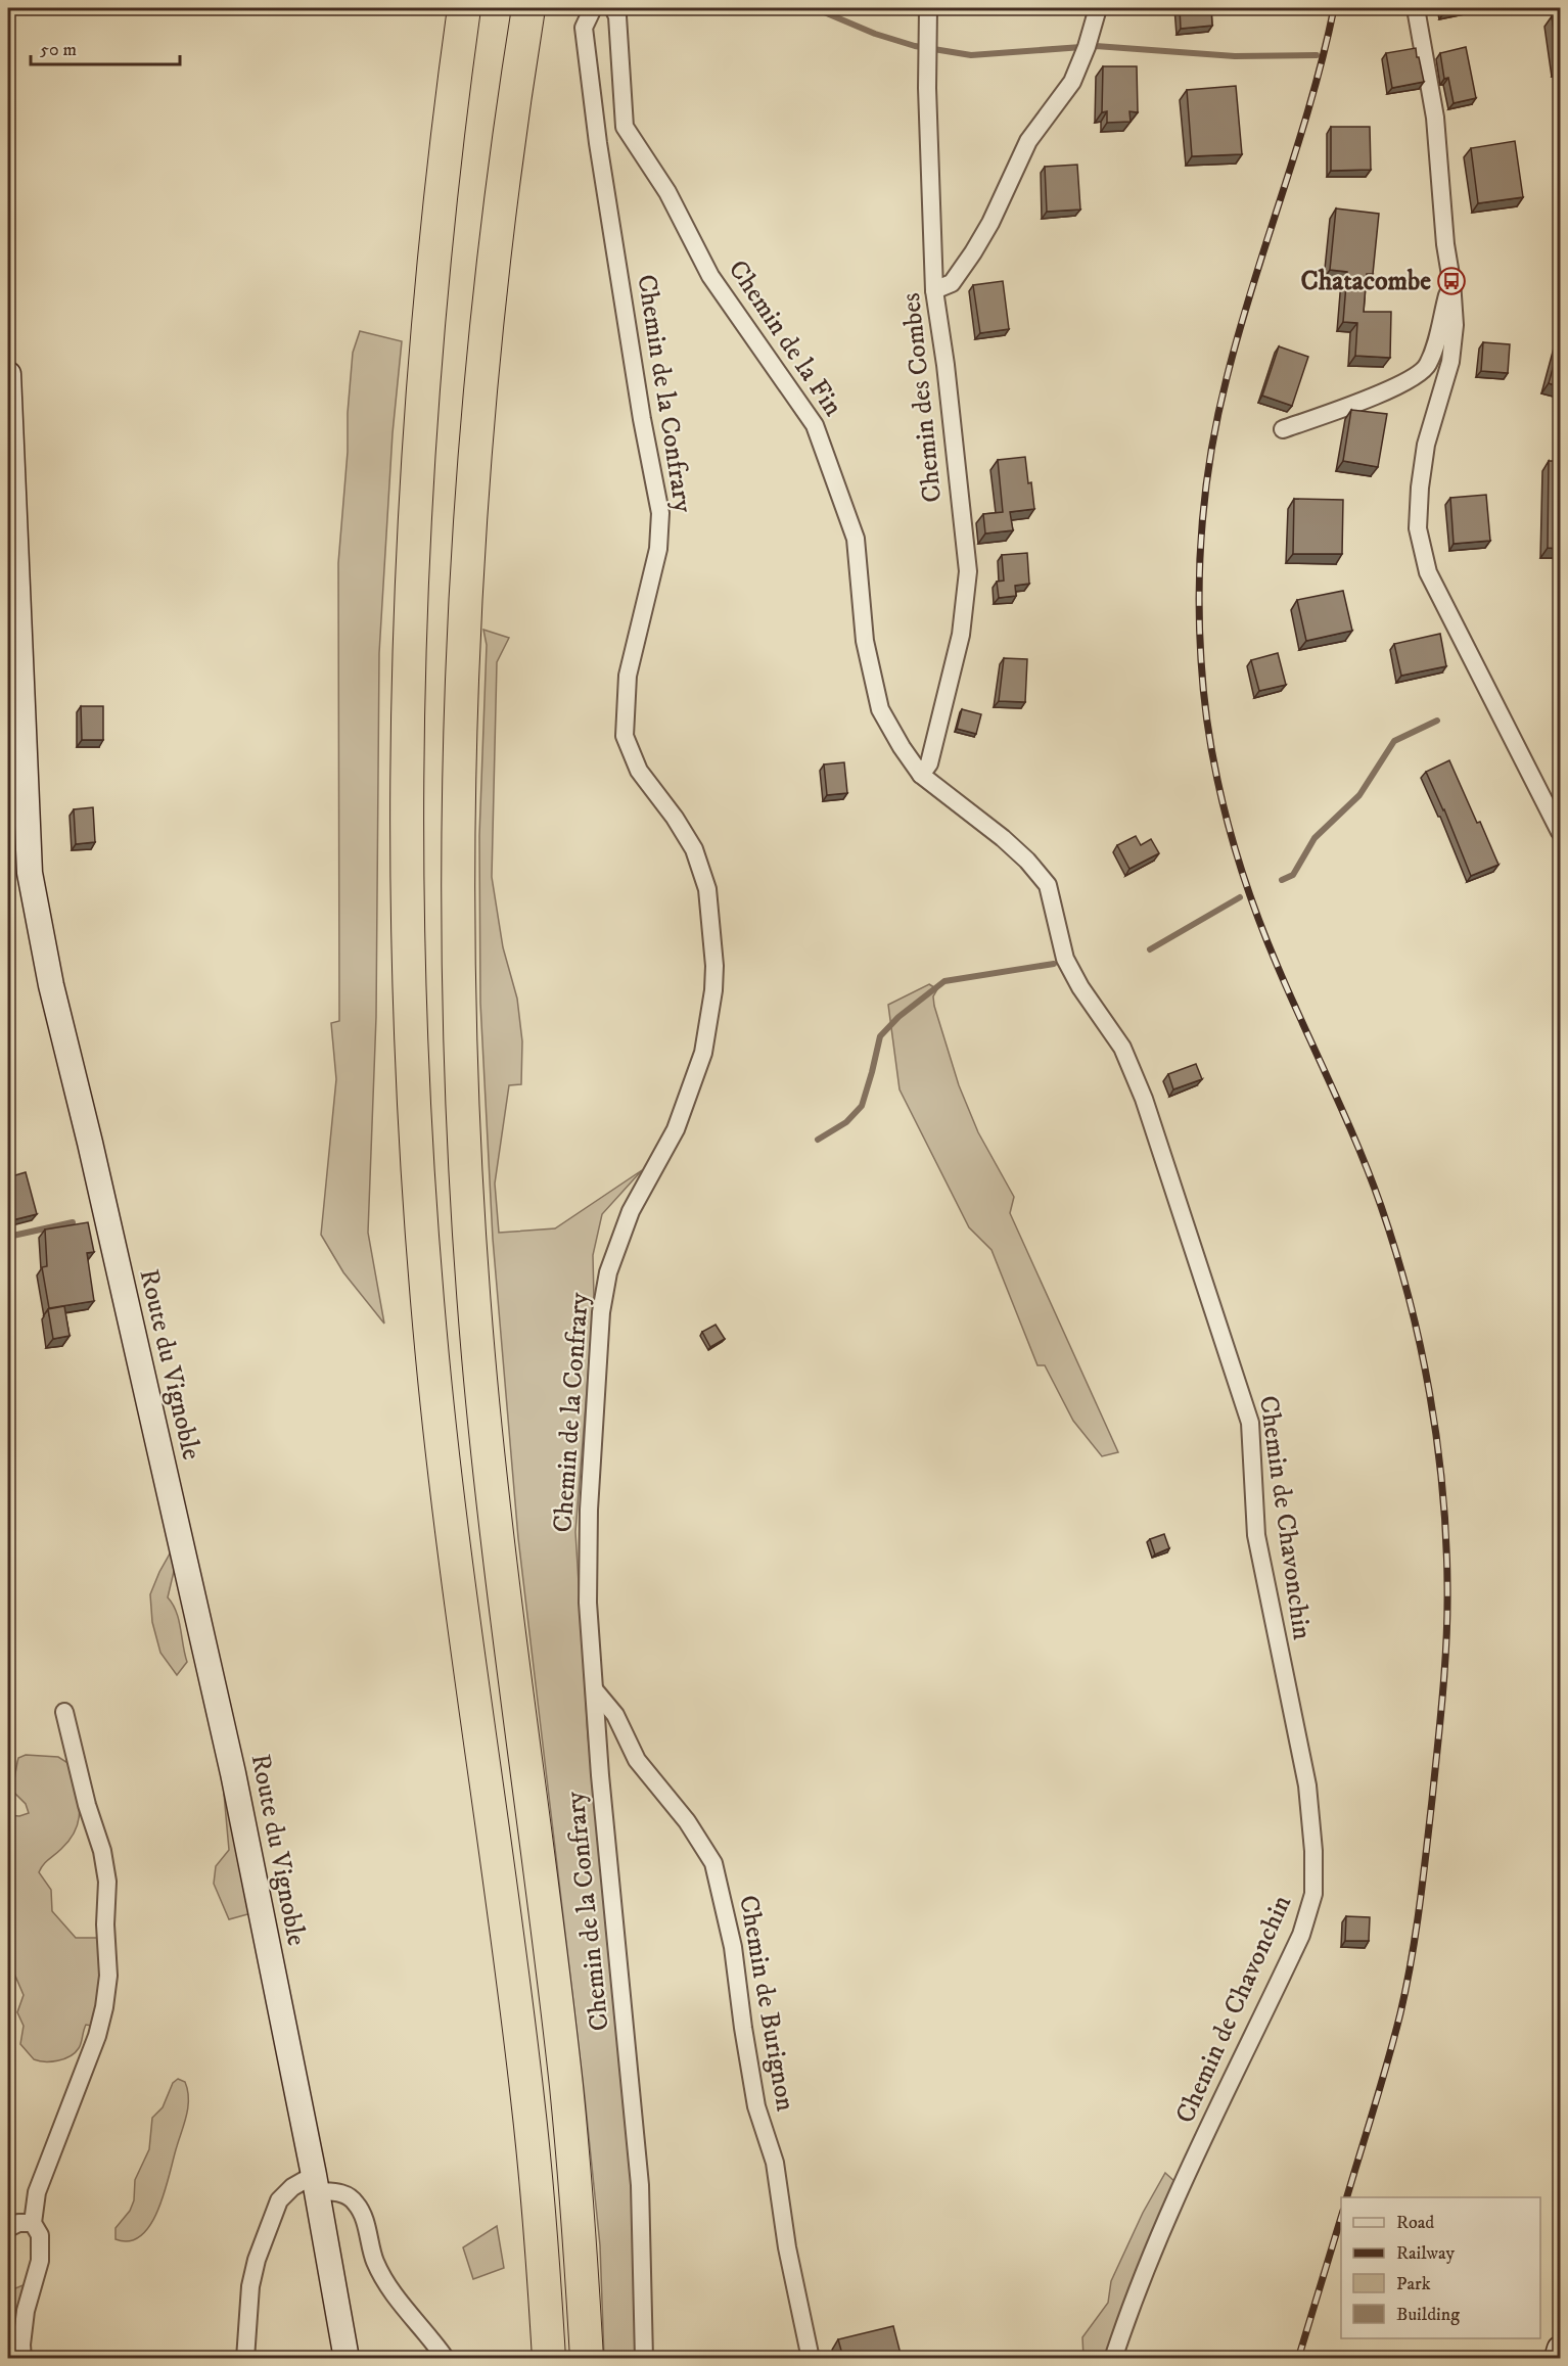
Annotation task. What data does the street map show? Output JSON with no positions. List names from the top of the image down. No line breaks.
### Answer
{"streets":{"street":["Chemin de la Fin","Chemin de la Confrary","Chemin des Combes","Route du Vignoble","Chemin de Chavonchin","Chemin de Burignon"]},"crossings":[["Chemin de la Fin","Chemin des Combes"],["Chemin de la Fin","Chemin de Chavonchin"],["Chemin de la Confrary","Chemin de Burignon"],["Chemin des Combes","Chemin de Chavonchin"]],"places":{"bus stop":["Chatacombe"]},"legend":["Road","Railway","Park","Building"],"scale_bar":"50 m"}
